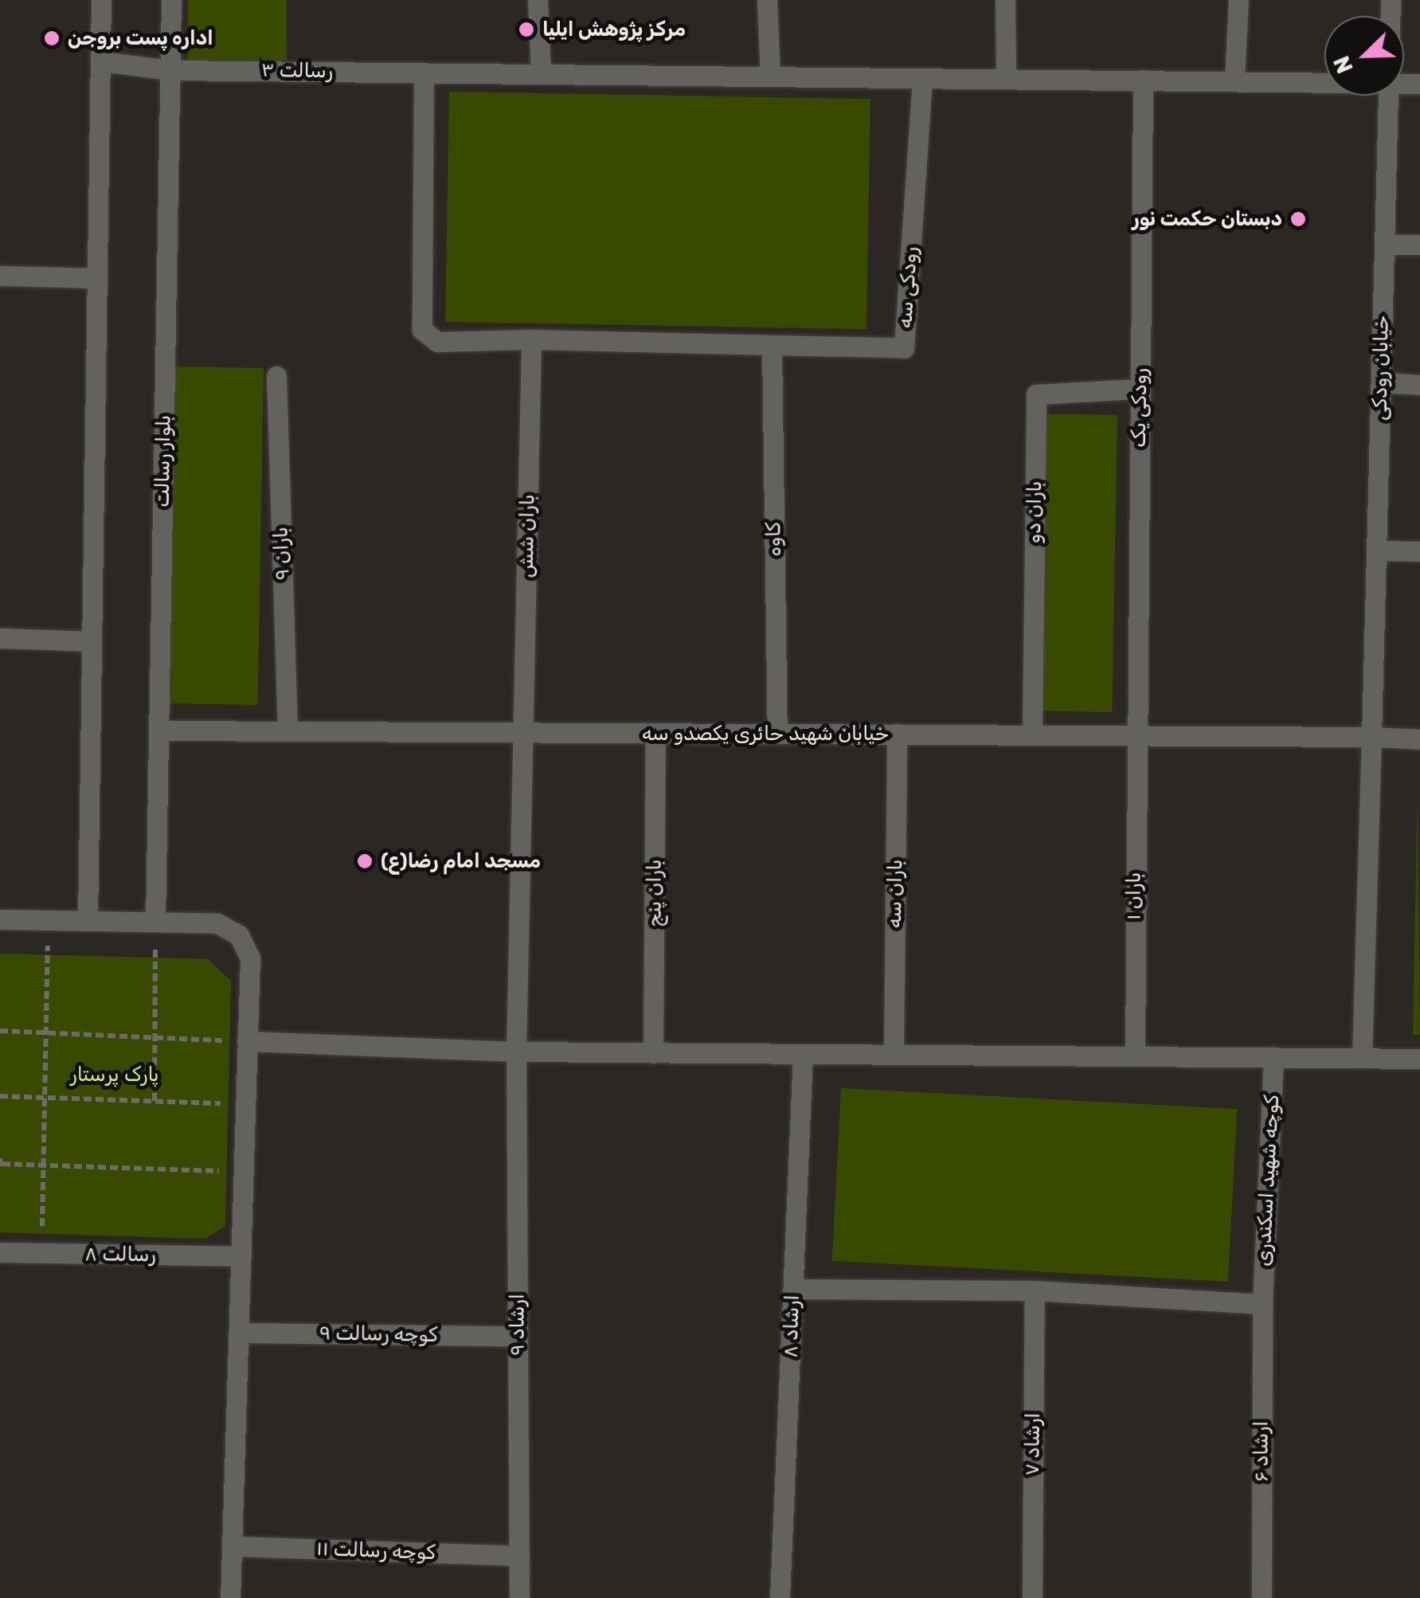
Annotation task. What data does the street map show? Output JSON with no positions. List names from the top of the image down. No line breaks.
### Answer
{"streets":{"street":["رسالت ۳","رودکی سه","خیابان رودکی","رودکی یک","بلوار رسالت","باران دو","باران شش","کاوه","باران ۹","خیابان شهید حائری یکصدو سه","باران پنج","باران سه","باران ۱","کوچه شهید اسکندری","رسالت ۸","ارشاد ۹","ارشاد ۸","کوچه رسالت ۹","ارشاد ۷","ارشاد ۶","کوچه رسالت ۱۱"]},"crossings":[["رسالت ۳","رودکی سه"],["رسالت ۳","بلوار رسالت"],["رودکی سه","باران شش"],["رودکی سه","کاوه"],["خیابان رودکی","خیابان شهید حائری یکصدو سه"],["رودکی یک","باران دو"],["رودکی یک","خیابان شهید حائری یکصدو سه"],["رودکی یک","باران ۱"],["بلوار رسالت","خیابان شهید حائری یکصدو سه"],["باران دو","خیابان شهید حائری یکصدو سه"],["باران شش","خیابان شهید حائری یکصدو سه"],["باران شش","ارشاد ۹"],["کاوه","خیابان شهید حائری یکصدو سه"],["باران ۹","خیابان شهید حائری یکصدو سه"],["خیابان شهید حائری یکصدو سه","باران پنج"],["خیابان شهید حائری یکصدو سه","باران سه"],["خیابان شهید حائری یکصدو سه","باران ۱"],["کوچه شهید اسکندری","ارشاد ۶"],["ارشاد ۹","کوچه رسالت ۹"],["ارشاد ۹","کوچه رسالت ۱۱"]],"parks":["پارک پرستار"],"places":["مرکز پژوهش ایلیا","اداره پست بروجن","دبستان حکمت نور","مسجد امام رضا(ع)"],"north":"bottom left"}
